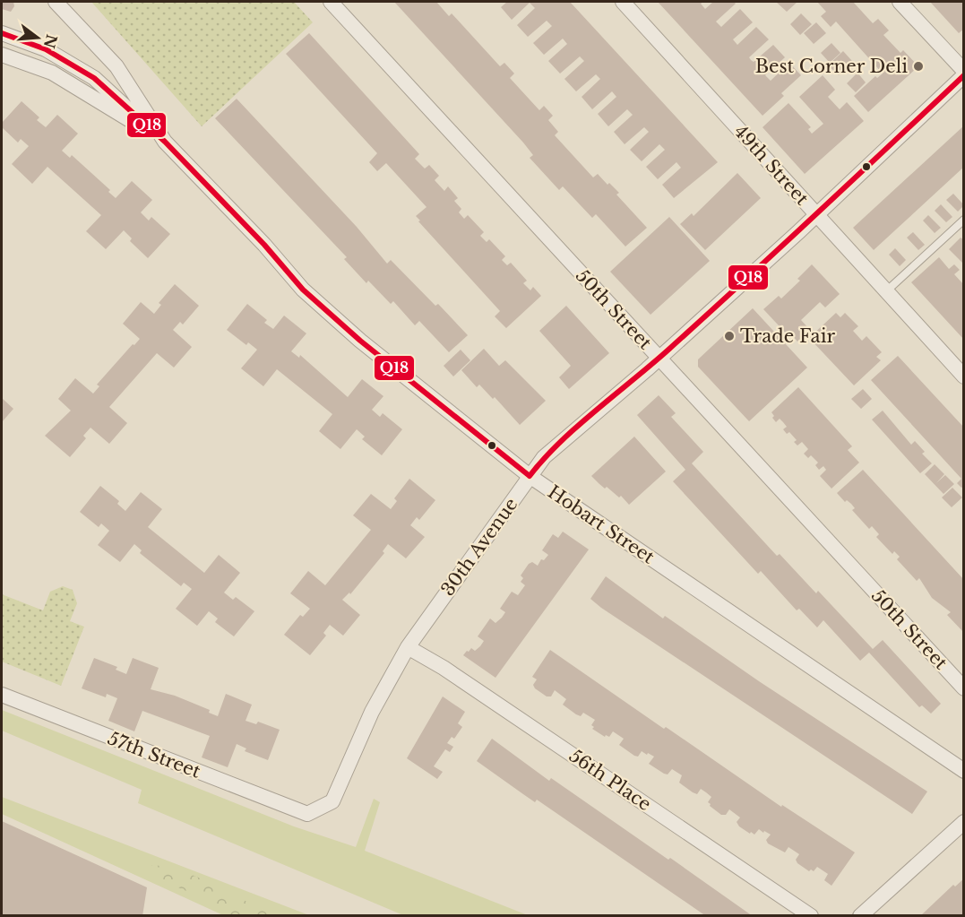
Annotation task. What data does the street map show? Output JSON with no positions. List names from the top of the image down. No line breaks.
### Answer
{"streets":{"street":["49th Street","50th Street","Hobart Street","30th Avenue","57th Street","56th Place"]},"crossings":[["49th Street","30th Avenue"],["50th Street","30th Avenue"],["Hobart Street","30th Avenue"],["30th Avenue","57th Street"],["30th Avenue","56th Place"]],"places":["Best Corner Deli","Trade Fair"],"lines":["transit line Q18"],"north":"right"}
